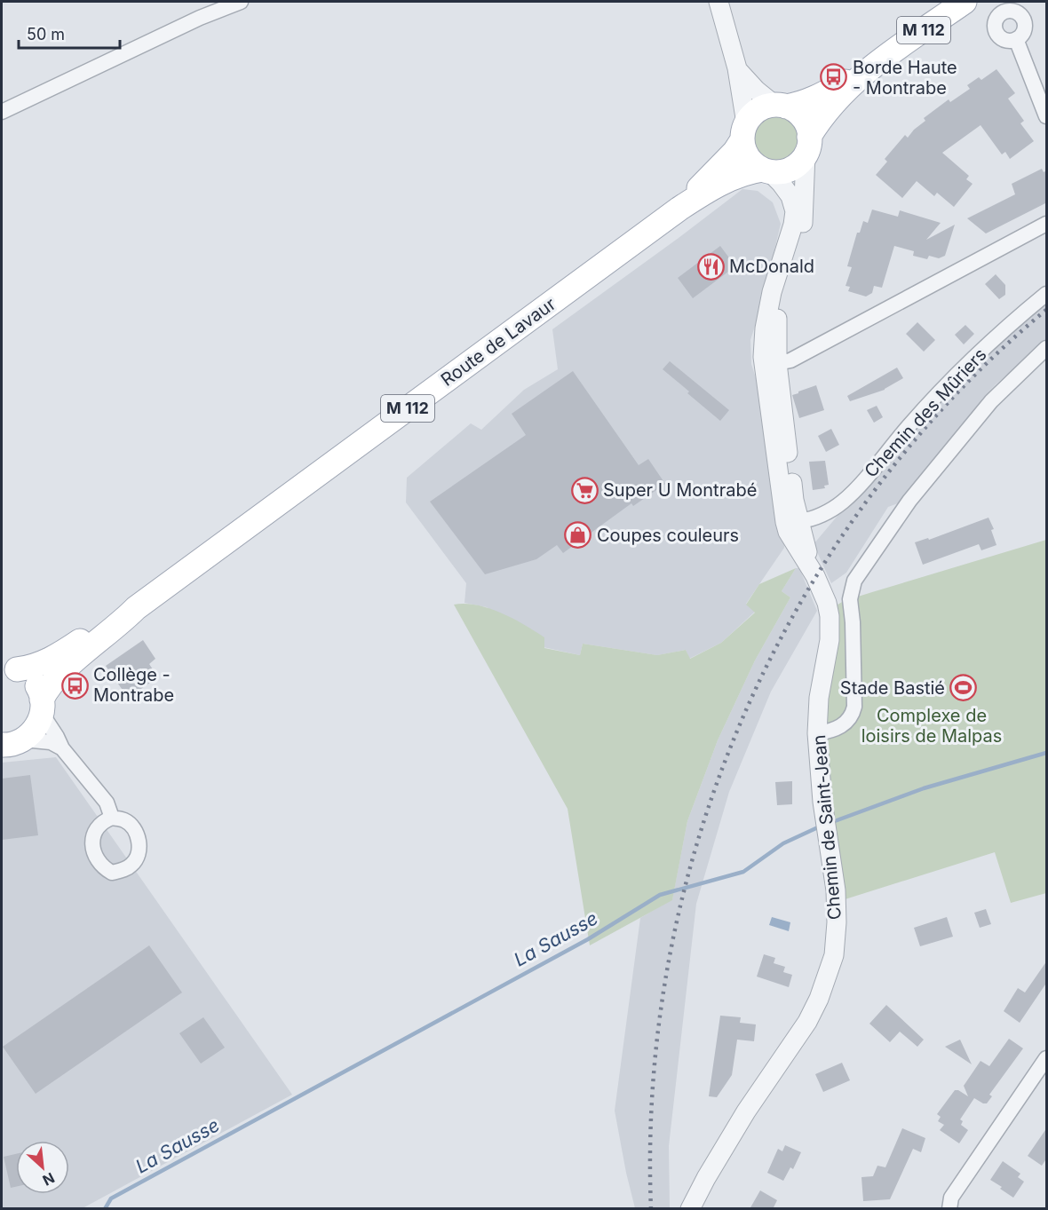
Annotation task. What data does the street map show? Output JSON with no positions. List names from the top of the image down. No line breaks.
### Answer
{"streets":{"main road":["M 112","Route de Lavaur"],"street":["Chemin des Mûriers","Chemin de Saint-Jean"]},"crossings":[["M 112","Route de Lavaur"],["M 112","Chemin de Saint-Jean"],["Route de Lavaur","Chemin de Saint-Jean"],["Chemin des Mûriers","Chemin de Saint-Jean"]],"water":["La Sausse"],"parks":["Complexe de loisirs de Malpas"],"places":{"bus stop":["Borde Haute - Montrabe","Collège - Montrabe"],"restaurant":["McDonald"],"supermarket":["Super U Montrabé"],"shop":["Coupes couleurs"],"sports":["Stade Bastié"]},"scale_bar":"50 m","north":"bottom right"}
